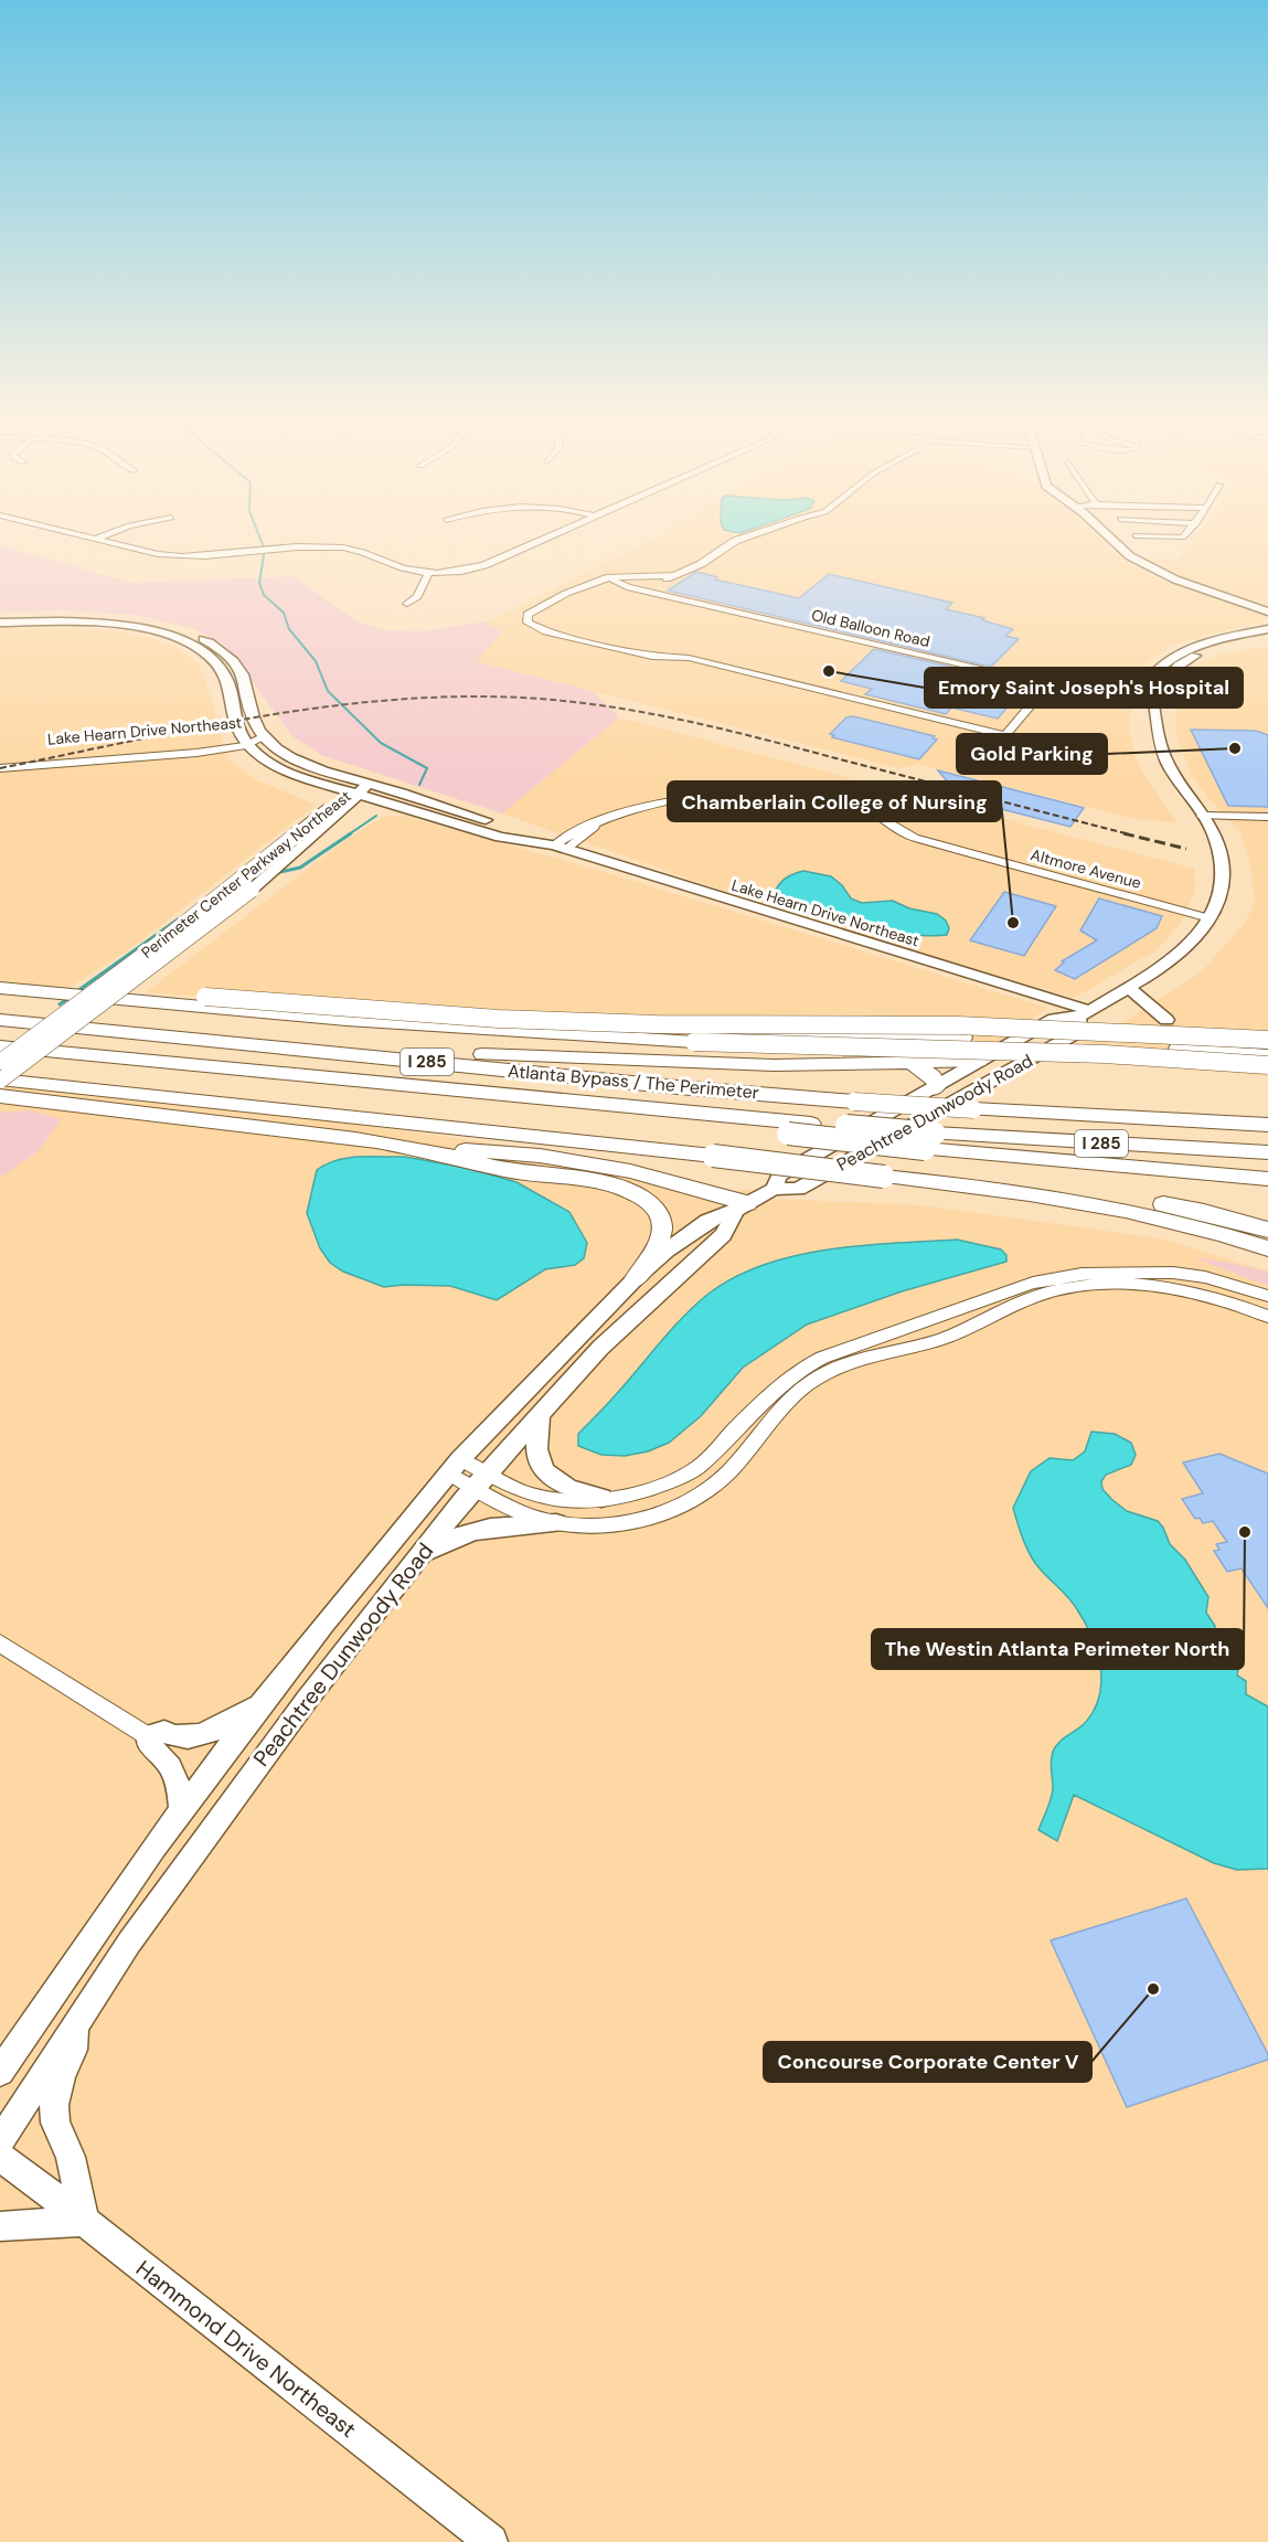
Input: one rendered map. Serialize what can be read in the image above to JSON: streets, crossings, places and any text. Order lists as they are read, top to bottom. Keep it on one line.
{"streets":{"highway":["I 285","Atlanta Bypass / The Perimeter"],"main road":["Lake Hearn Drive Northeast","Perimeter Center Parkway Northeast","Peachtree Dunwoody Road","Hammond Drive Northeast"],"street":["Old Balloon Road","Altmore Avenue"]},"crossings":[["Lake Hearn Drive Northeast","Altmore Avenue"],["Lake Hearn Drive Northeast","Perimeter Center Parkway Northeast"],["Lake Hearn Drive Northeast","Peachtree Dunwoody Road"],["Altmore Avenue","Peachtree Dunwoody Road"]],"places":["Emory Saint Joseph's Hospital","Gold Parking","Chamberlain College of Nursing","The Westin Atlanta Perimeter North","Concourse Corporate Center V"]}
